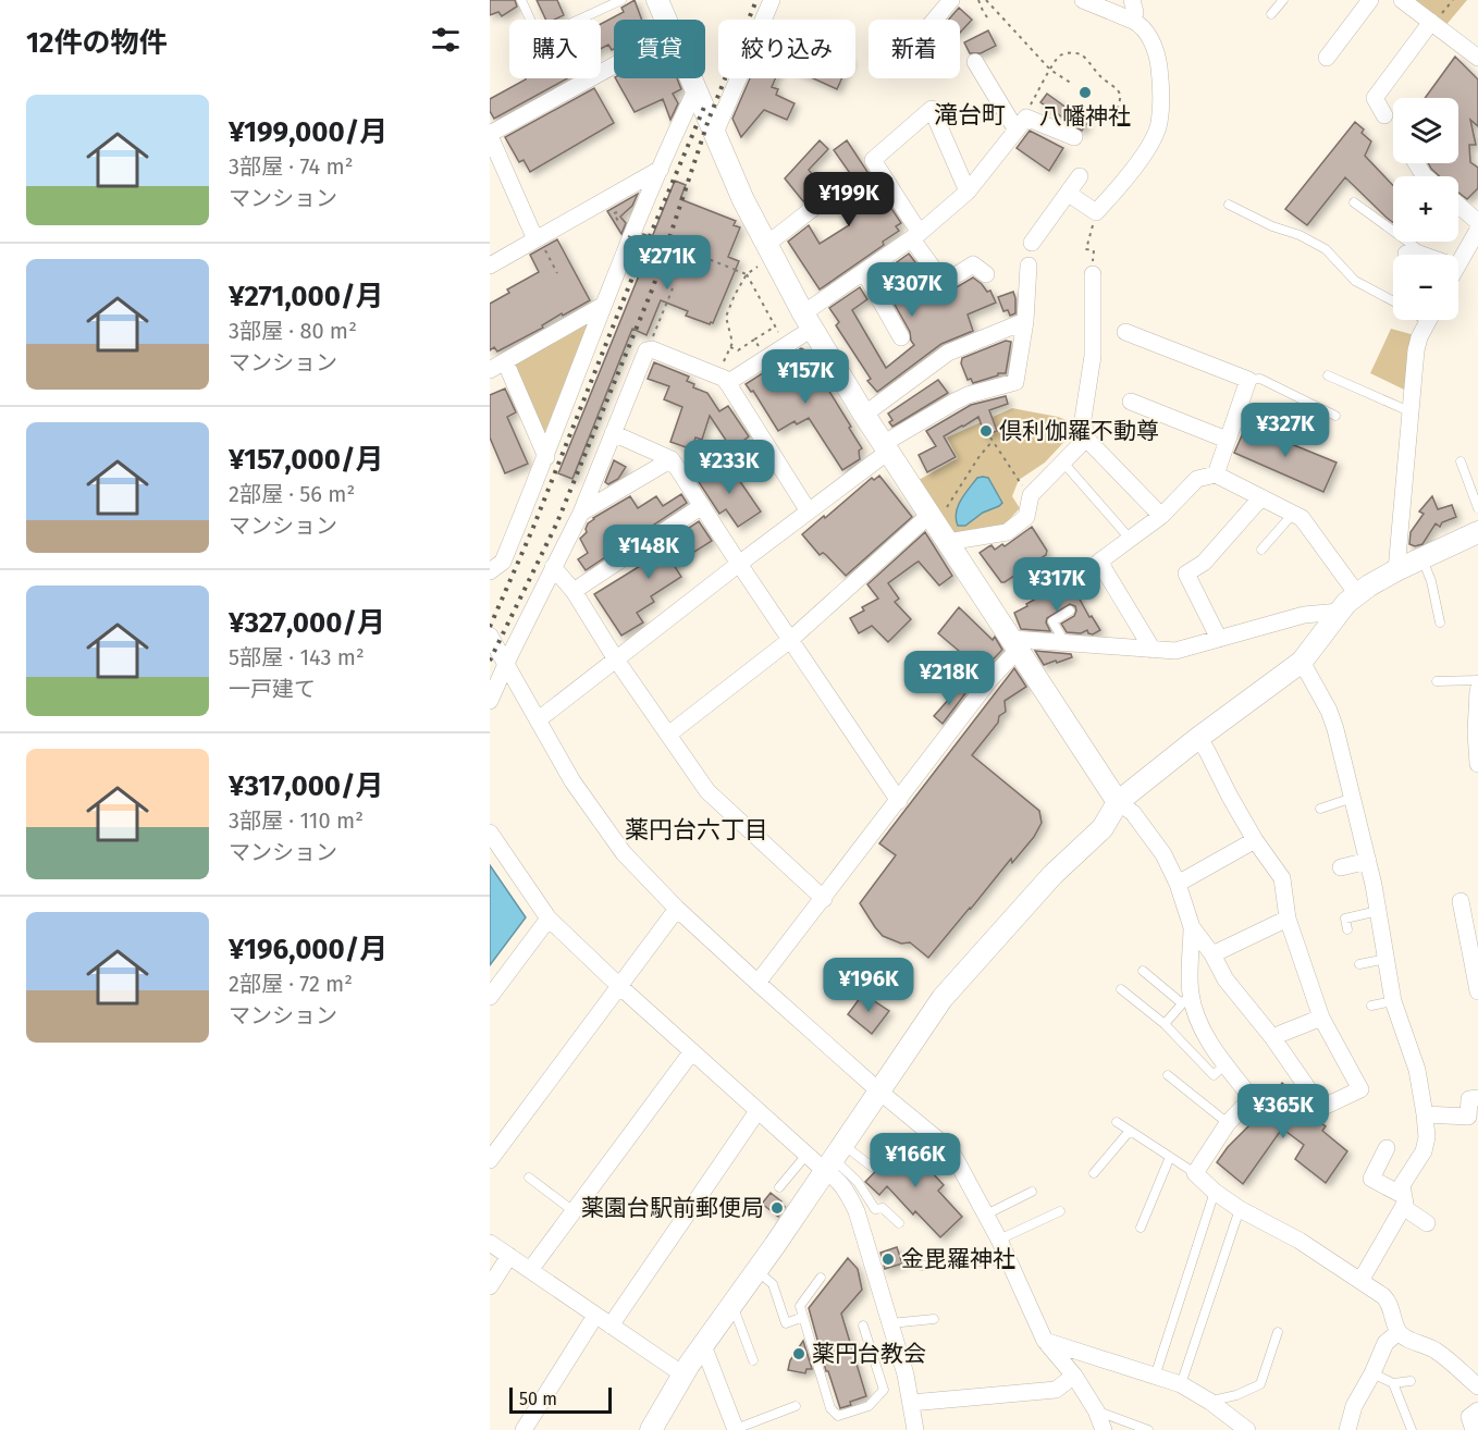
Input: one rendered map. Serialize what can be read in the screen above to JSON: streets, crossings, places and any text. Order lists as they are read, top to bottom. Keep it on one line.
{"districts":["滝台町","薬円台六丁目"],"places":["八幡神社","倶利伽羅不動尊","薬園台駅前郵便局","金毘羅神社","薬円台教会"],"scale_bar":"50 m","page":{"heading":"12件の物件","chip":["購入","賃貸","絞り込み","新着"],"list":[{"name":"¥199,000/月","note":"3部屋 · 74 m² · マンション"},{"name":"¥271,000/月","note":"3部屋 · 80 m² · マンション"},{"name":"¥157,000/月","note":"2部屋 · 56 m² · マンション"},{"name":"¥327,000/月","note":"5部屋 · 143 m² · 一戸建て"},{"name":"¥317,000/月","note":"3部屋 · 110 m² · マンション"},{"name":"¥196,000/月","note":"2部屋 · 72 m² · マンション"}],"map_buttons":["+","−"],"price":["¥199K","¥271K","¥307K","¥157K","¥327K","¥233K","¥148K","¥317K","¥218K","¥196K","¥365K","¥166K"],"scale":"50 m"}}
